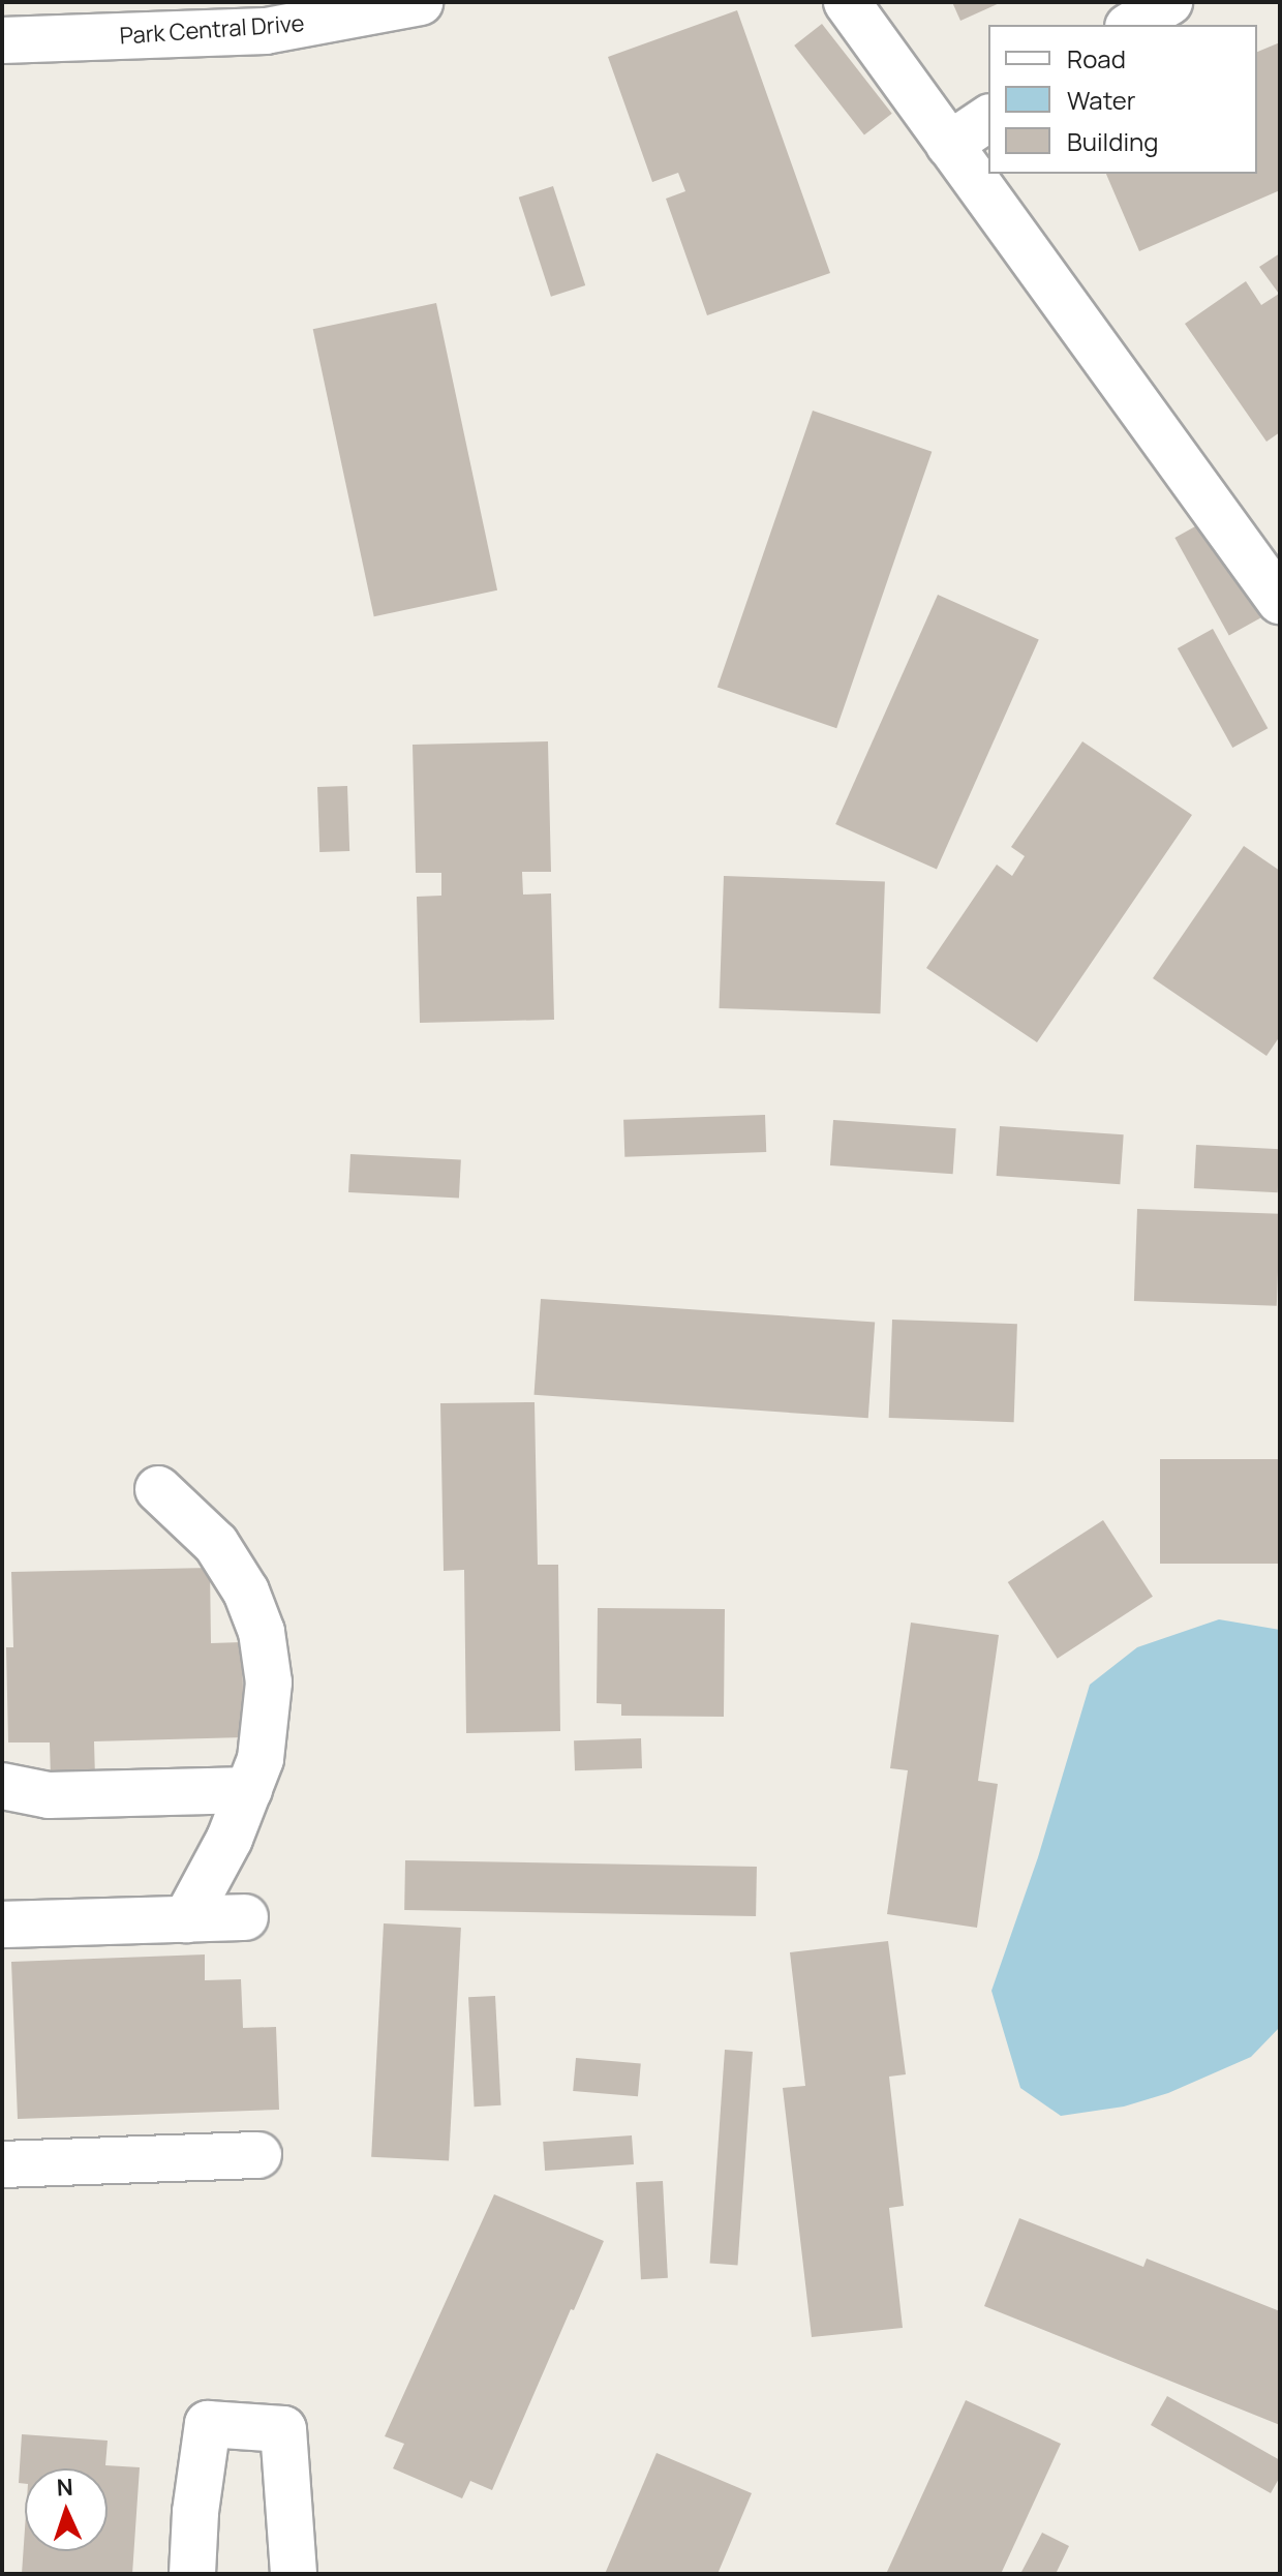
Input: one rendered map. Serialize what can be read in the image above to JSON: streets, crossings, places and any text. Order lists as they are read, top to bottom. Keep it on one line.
{"streets":{"street":["Park Central Drive"]},"legend":["Road","Water","Building"],"north":"top"}
